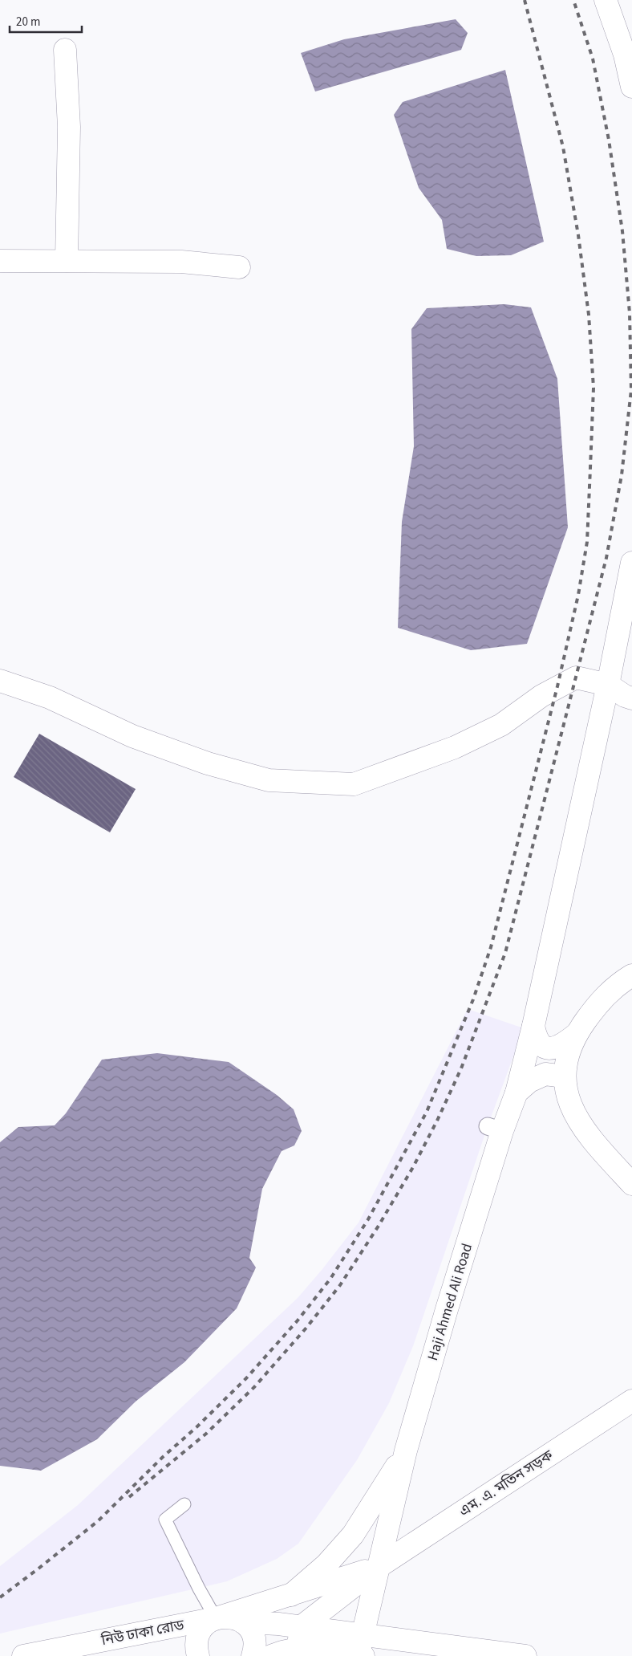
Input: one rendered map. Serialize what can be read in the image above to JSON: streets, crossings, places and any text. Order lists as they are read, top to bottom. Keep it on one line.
{"streets":{"street":["Haji Ahmed Ali Road","এম. এ. মতিন সড়ক","নিউ ঢাকা রোড"]},"crossings":[["Haji Ahmed Ali Road","এম. এ. মতিন সড়ক"]],"scale_bar":"20 m"}
